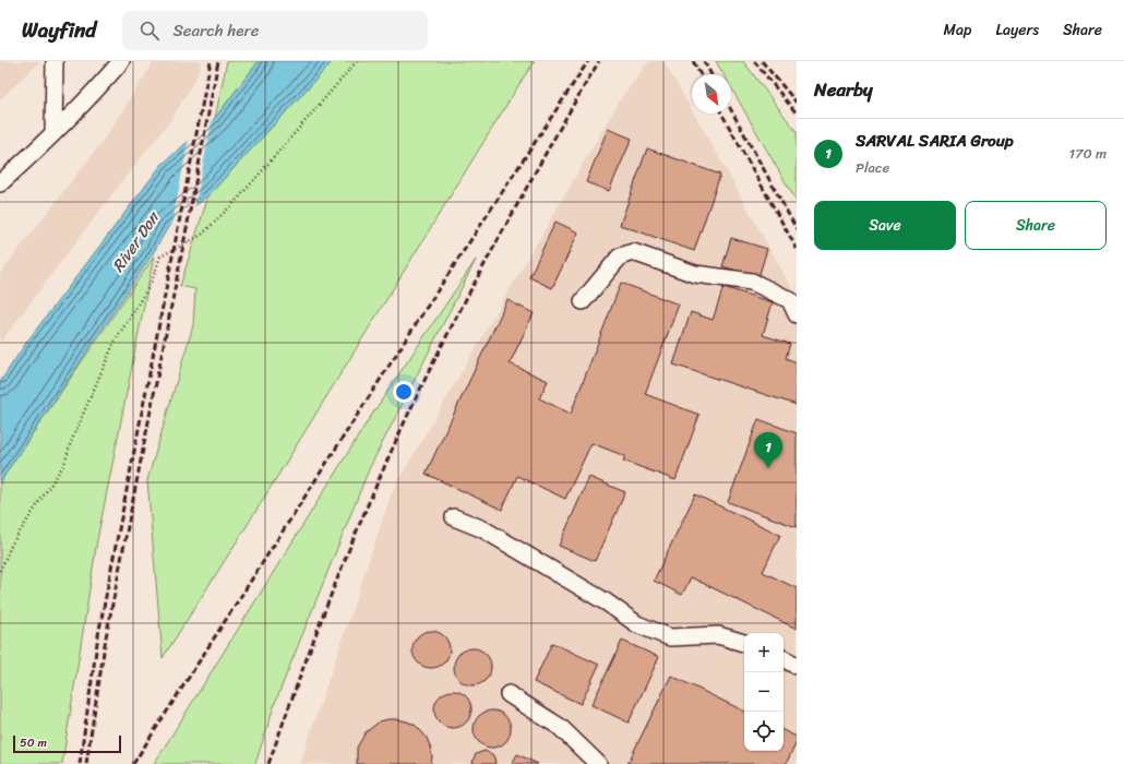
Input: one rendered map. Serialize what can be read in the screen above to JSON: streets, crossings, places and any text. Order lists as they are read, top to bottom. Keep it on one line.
{"water":["River Don"],"scale_bar":"50 m","north":"bottom right","page":{"header":"Wayfind","search":"Search here","nav":["Map","Layers","Share"],"heading":"Nearby","list":[{"mark":"1","name":"SARVAL SARIA Group","note":"Place","value":"170 m"}],"buttons":["Save","Share"],"pins":"1","map_buttons":["+","−"],"scale":"50 m"}}
